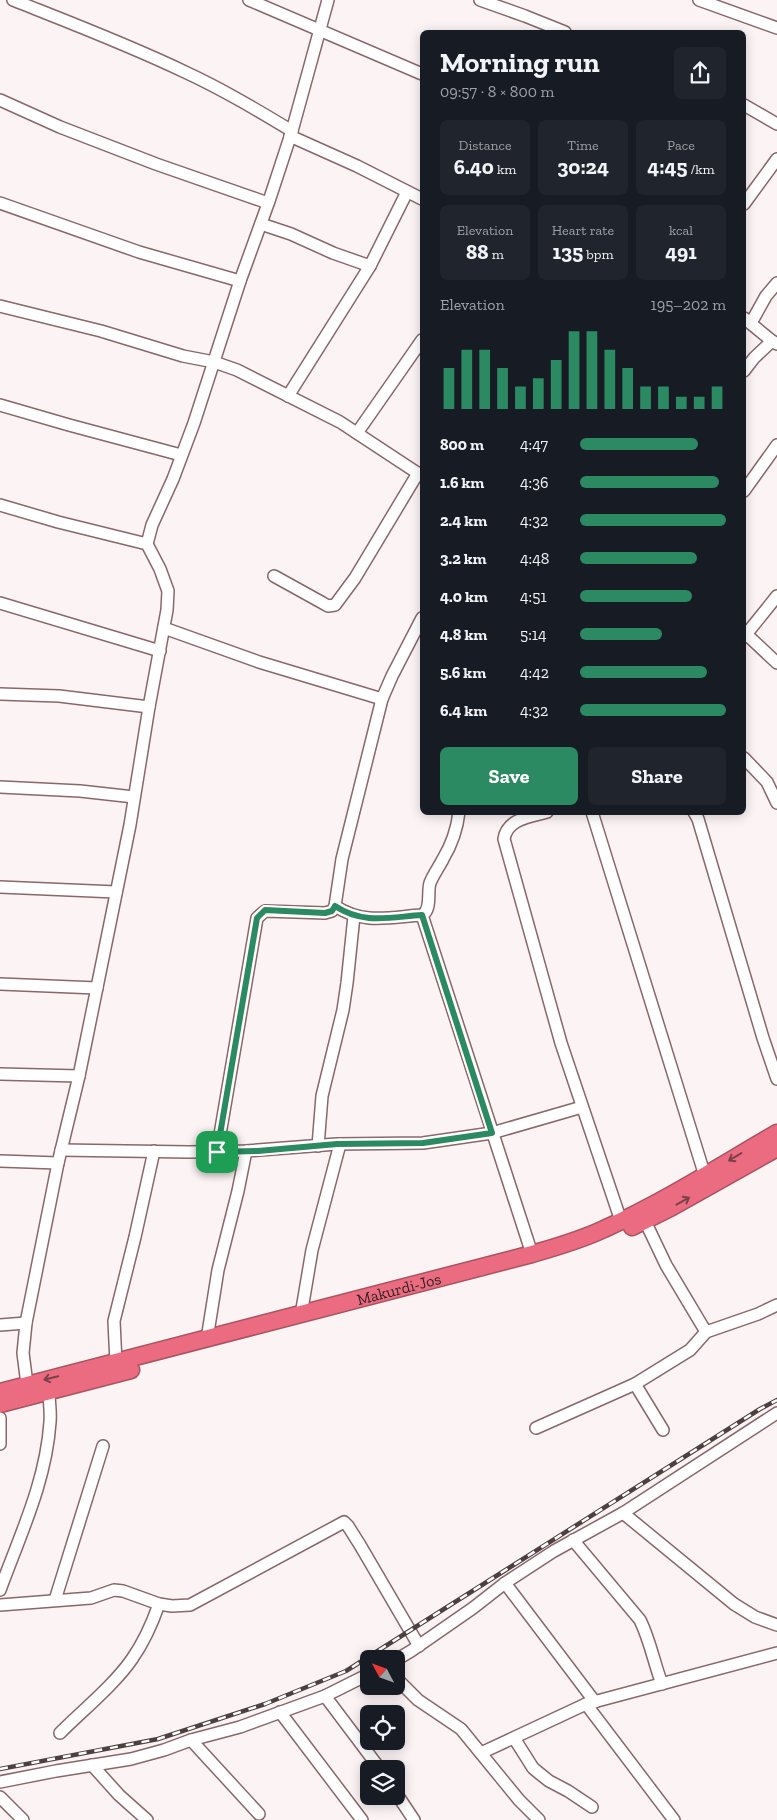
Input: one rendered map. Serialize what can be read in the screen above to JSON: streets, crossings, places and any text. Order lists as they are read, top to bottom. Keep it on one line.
{"streets":{"highway":["Makurdi-Jos"]},"north":"top left","page":{"heading":["Morning run","09:57 · 8 × 800 m"],"stats":[["Distance","6.40 km"],["Time","30:24"],["Pace","4:45 /km"],["Elevation","88 m"],["Heart rate","135 bpm"],["kcal","491"]],"chart":["Elevation","195–202 m"],"list":[{"name":"800 m","note":"4:47"},{"name":"1.6 km","note":"4:36"},{"name":"2.4 km","note":"4:32"},{"name":"3.2 km","note":"4:48"},{"name":"4.0 km","note":"4:51"},{"name":"4.8 km","note":"5:14"},{"name":"5.6 km","note":"4:42"},{"name":"6.4 km","note":"4:32"}],"buttons":["Save","Share"]}}
